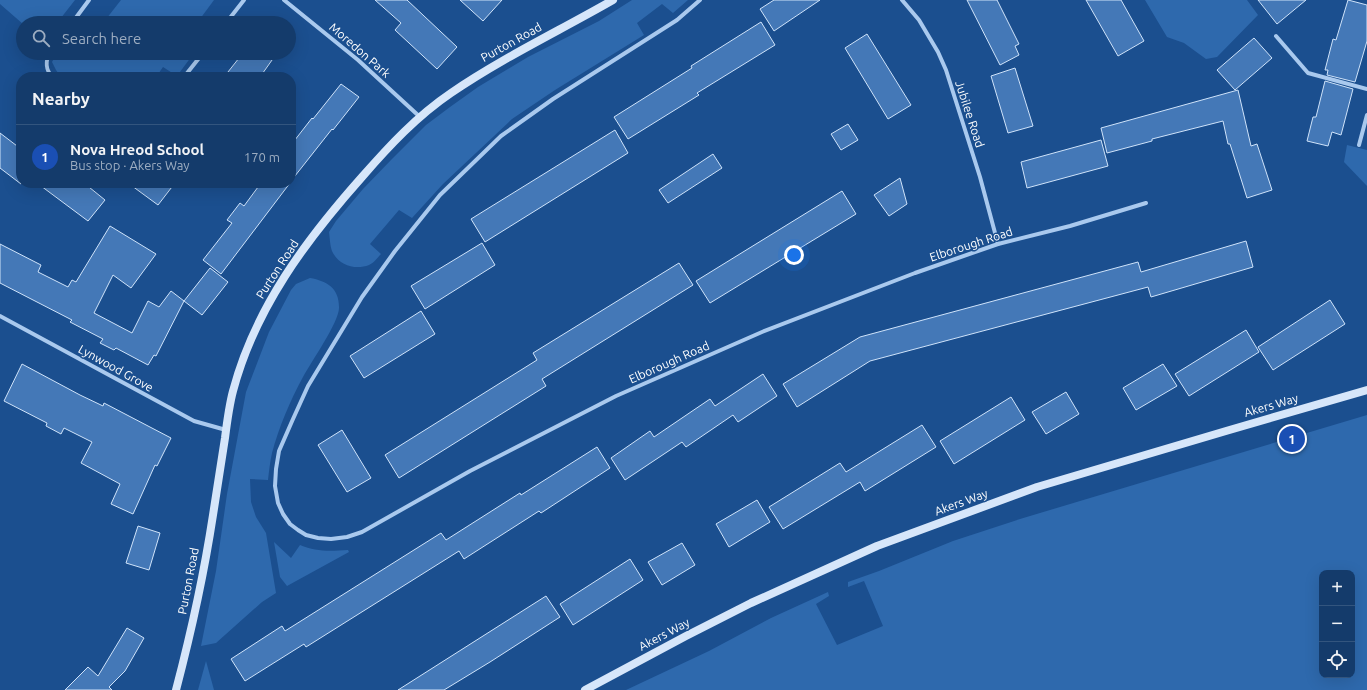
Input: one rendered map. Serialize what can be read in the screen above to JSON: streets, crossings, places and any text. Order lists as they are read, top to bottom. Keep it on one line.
{"streets":{"street":["Purton Road","Moredon Park","Jubilee Road","Elborough Road","Lynwood Grove","Akers Way"]},"crossings":[["Purton Road","Moredon Park"],["Purton Road","Lynwood Grove"],["Jubilee Road","Elborough Road"]],"page":{"search":"Search here","heading":"Nearby","list":[{"mark":"1","name":"Nova Hreod School","note":"Bus stop · Akers Way","value":"170 m"}],"pins":"1","map_buttons":["+","−"]}}
